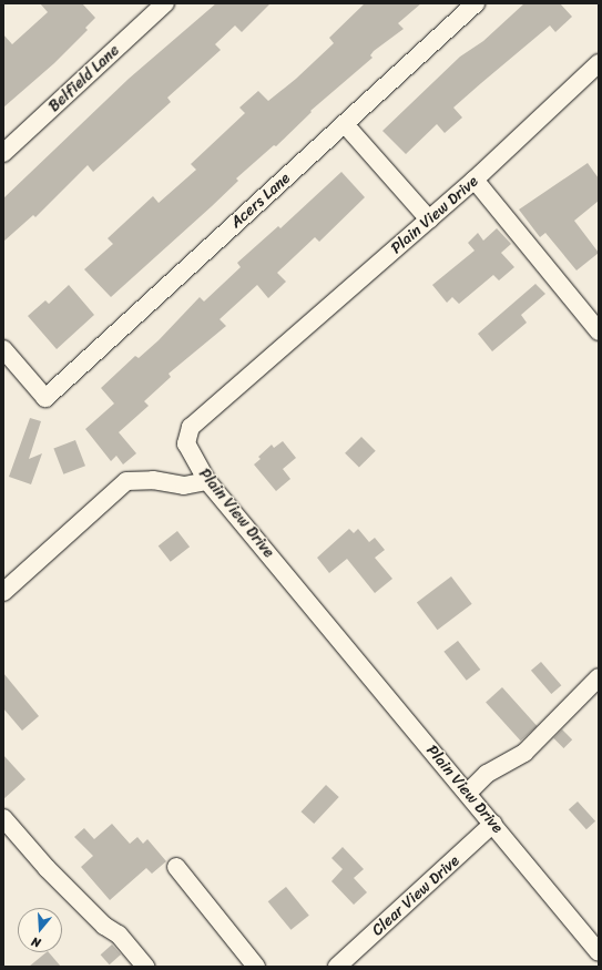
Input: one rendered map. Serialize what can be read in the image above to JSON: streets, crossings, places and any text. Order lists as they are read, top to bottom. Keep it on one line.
{"streets":{"street":["Belfield Lane","Acers Lane","Plain View Drive","Clear View Drive"]},"crossings":[["Plain View Drive","Clear View Drive"]],"north":"bottom"}
